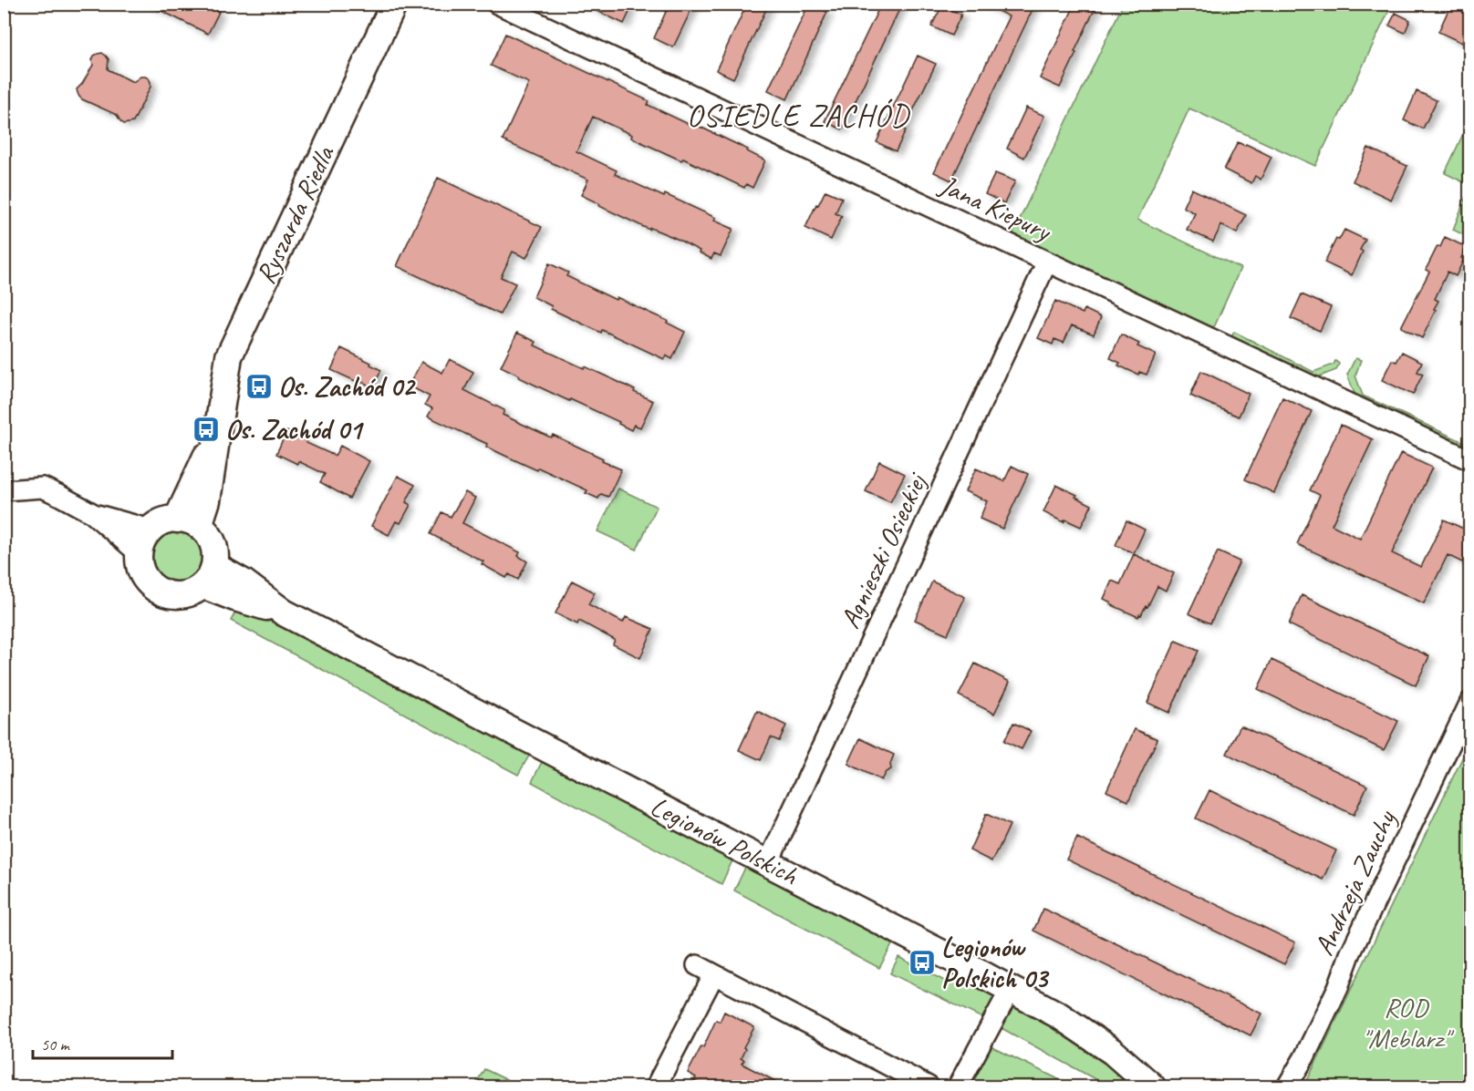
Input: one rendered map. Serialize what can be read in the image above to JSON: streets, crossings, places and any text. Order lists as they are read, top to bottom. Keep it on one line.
{"streets":{"street":["Jana Kiepury","Ryszarda Riedla","Agnieszki Osieckiej","Legionów Polskich","Andrzeja Zauchy"]},"crossings":[["Jana Kiepury","Agnieszki Osieckiej"],["Ryszarda Riedla","Legionów Polskich"],["Agnieszki Osieckiej","Legionów Polskich"]],"districts":["OSIEDLE ZACHÓD"],"parks":["ROD \"Meblarz\""],"places":{"bus stop":["Os. Zachód 02","Os. Zachód 01","Legionów Polskich 03"]},"scale_bar":"50 m"}
